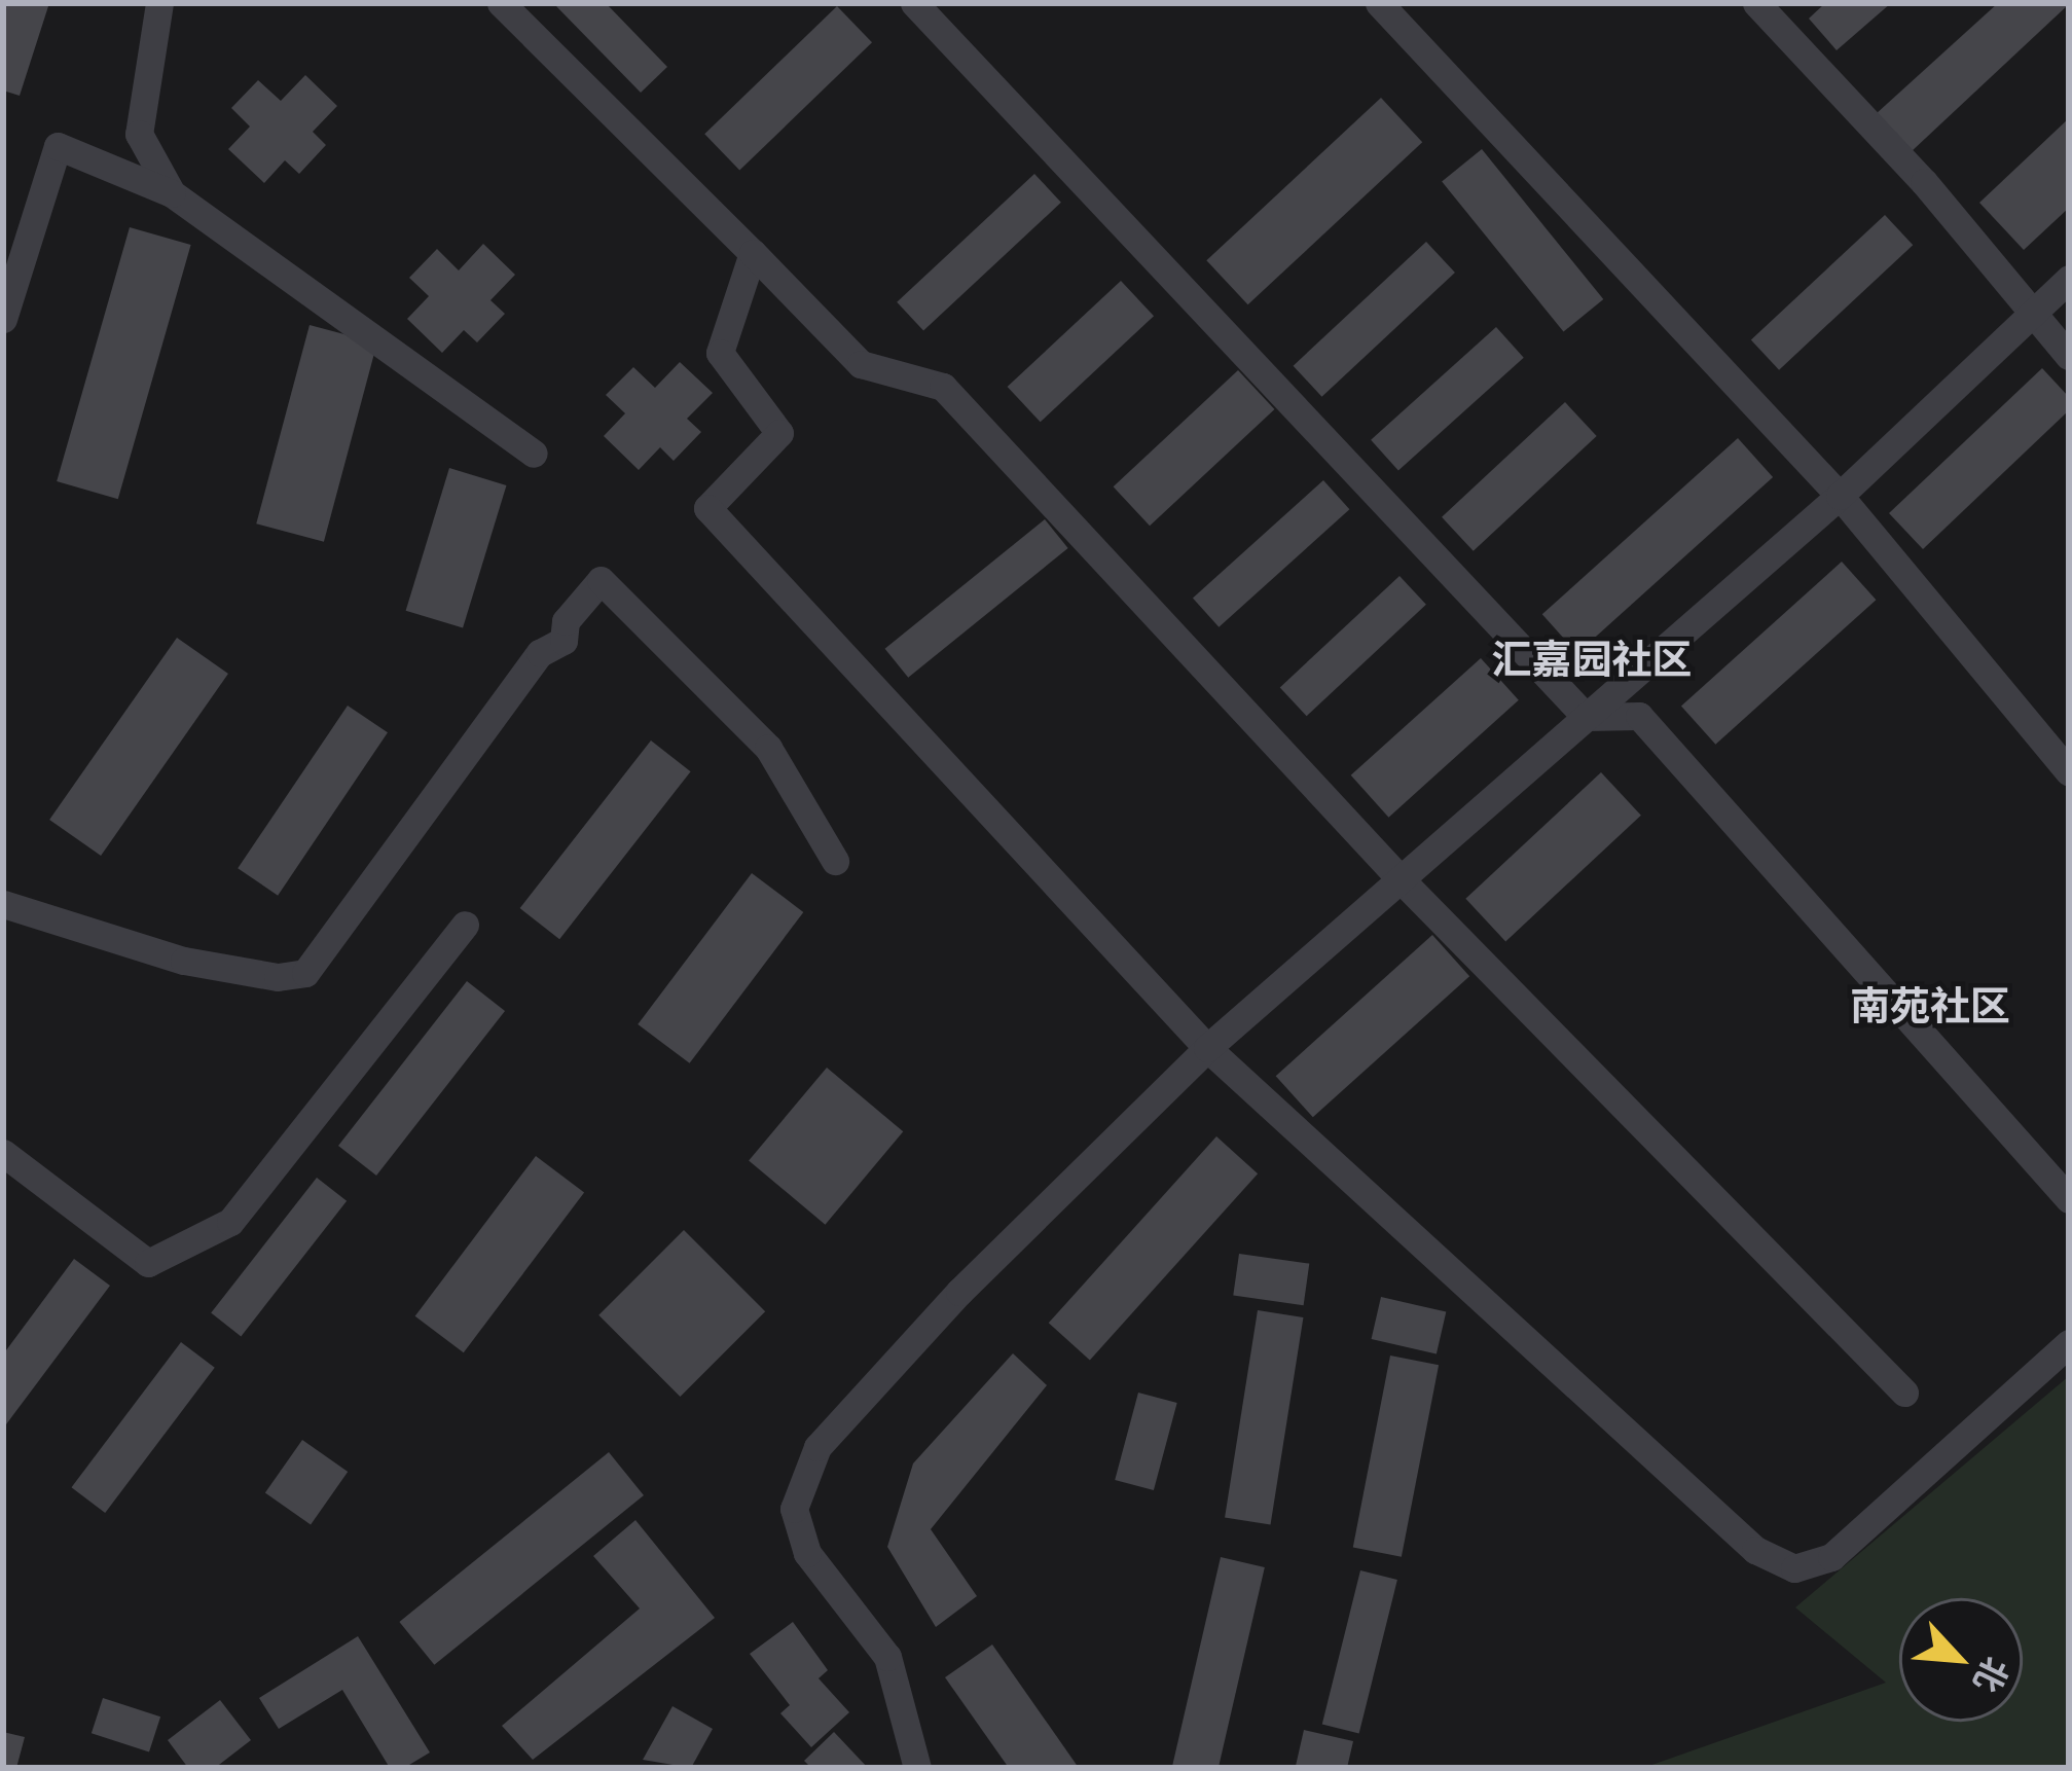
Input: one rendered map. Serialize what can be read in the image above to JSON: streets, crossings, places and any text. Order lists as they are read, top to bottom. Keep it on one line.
{"districts":["汇嘉园社区","南苑社区"],"north":"bottom right"}
